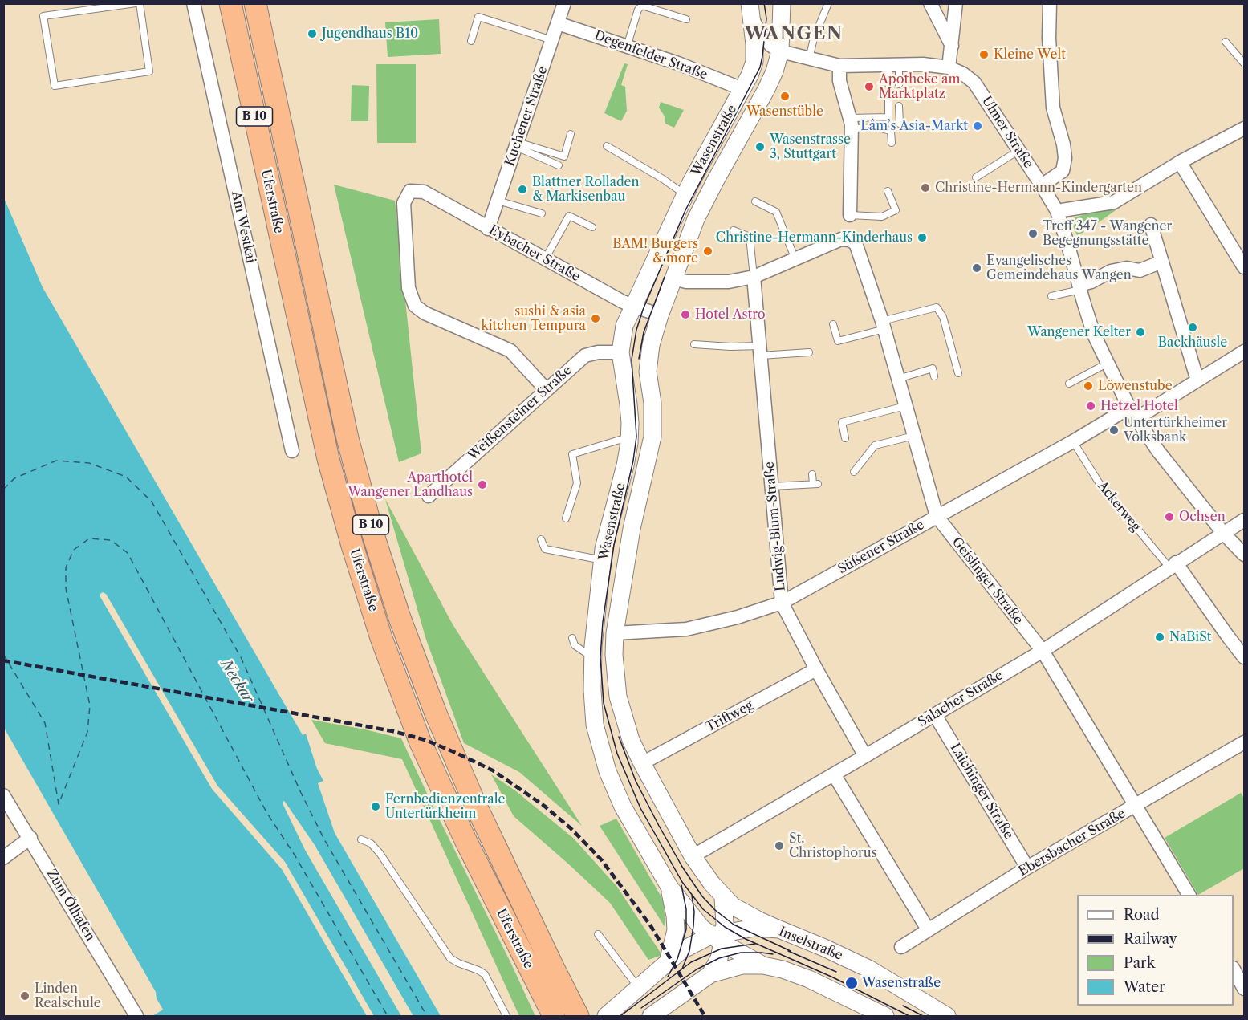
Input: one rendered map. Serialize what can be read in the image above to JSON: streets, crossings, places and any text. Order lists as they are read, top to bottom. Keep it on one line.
{"streets":{"highway":["B 10","Uferstraße"],"street":["Degenfelder Straße","Kuchener Straße","Ulmer Straße","Wasenstraße","Am Westkai","Eybacher Straße","Weißensteiner Straße","Ackerweg","Ludwig-Blum-Straße","Süßener Straße","Geislinger Straße","Salacher Straße","Triftweg","Laichinger Straße","Ebersbacher Straße","Zum Ölhafen","Inselstraße"]},"crossings":[["Degenfelder Straße","Kuchener Straße"],["Degenfelder Straße","Wasenstraße"],["Kuchener Straße","Eybacher Straße"],["Ulmer Straße","Wasenstraße"],["Ulmer Straße","Süßener Straße"],["Ulmer Straße","Salacher Straße"],["Wasenstraße","Eybacher Straße"],["Wasenstraße","Weißensteiner Straße"],["Wasenstraße","Süßener Straße"],["Wasenstraße","Salacher Straße"],["Wasenstraße","Triftweg"],["Wasenstraße","Inselstraße"],["Eybacher Straße","Weißensteiner Straße"],["Ackerweg","Süßener Straße"],["Ackerweg","Salacher Straße"],["Ludwig-Blum-Straße","Süßener Straße"],["Ludwig-Blum-Straße","Salacher Straße"],["Ludwig-Blum-Straße","Triftweg"],["Süßener Straße","Geislinger Straße"],["Geislinger Straße","Salacher Straße"],["Geislinger Straße","Ebersbacher Straße"],["Salacher Straße","Laichinger Straße"],["Laichinger Straße","Ebersbacher Straße"]],"districts":["WANGEN"],"water":["Neckar"],"places":["Jugendhaus B10","Kleine Welt","Apotheke am Marktplatz","Wasenstüble","Lâm’s Asia-Markt","Wasenstrasse 3, Stuttgart","Christine-Hermann-Kindergarten","Blattner Rolladen & Markisenbau","Treff 347 - Wangener Begegnungsstätte","Christine-Hermann-Kinderhaus","BAM! Burgers & more","Evangelisches Gemeindehaus Wangen","Hotel Astro","sushi & asia kitchen Tempura","Backhäusle","Wangener Kelter","Löwenstube","Hetzel Hotel","Untertürkheimer Volksbank","Aparthotel Wangener Landhaus","Ochsen","NaBiSt","Fernbedienzentrale Untertürkheim","St. Christophorus","Wasenstraße","Linden Realschule"],"legend":["Road","Railway","Park","Water"]}
